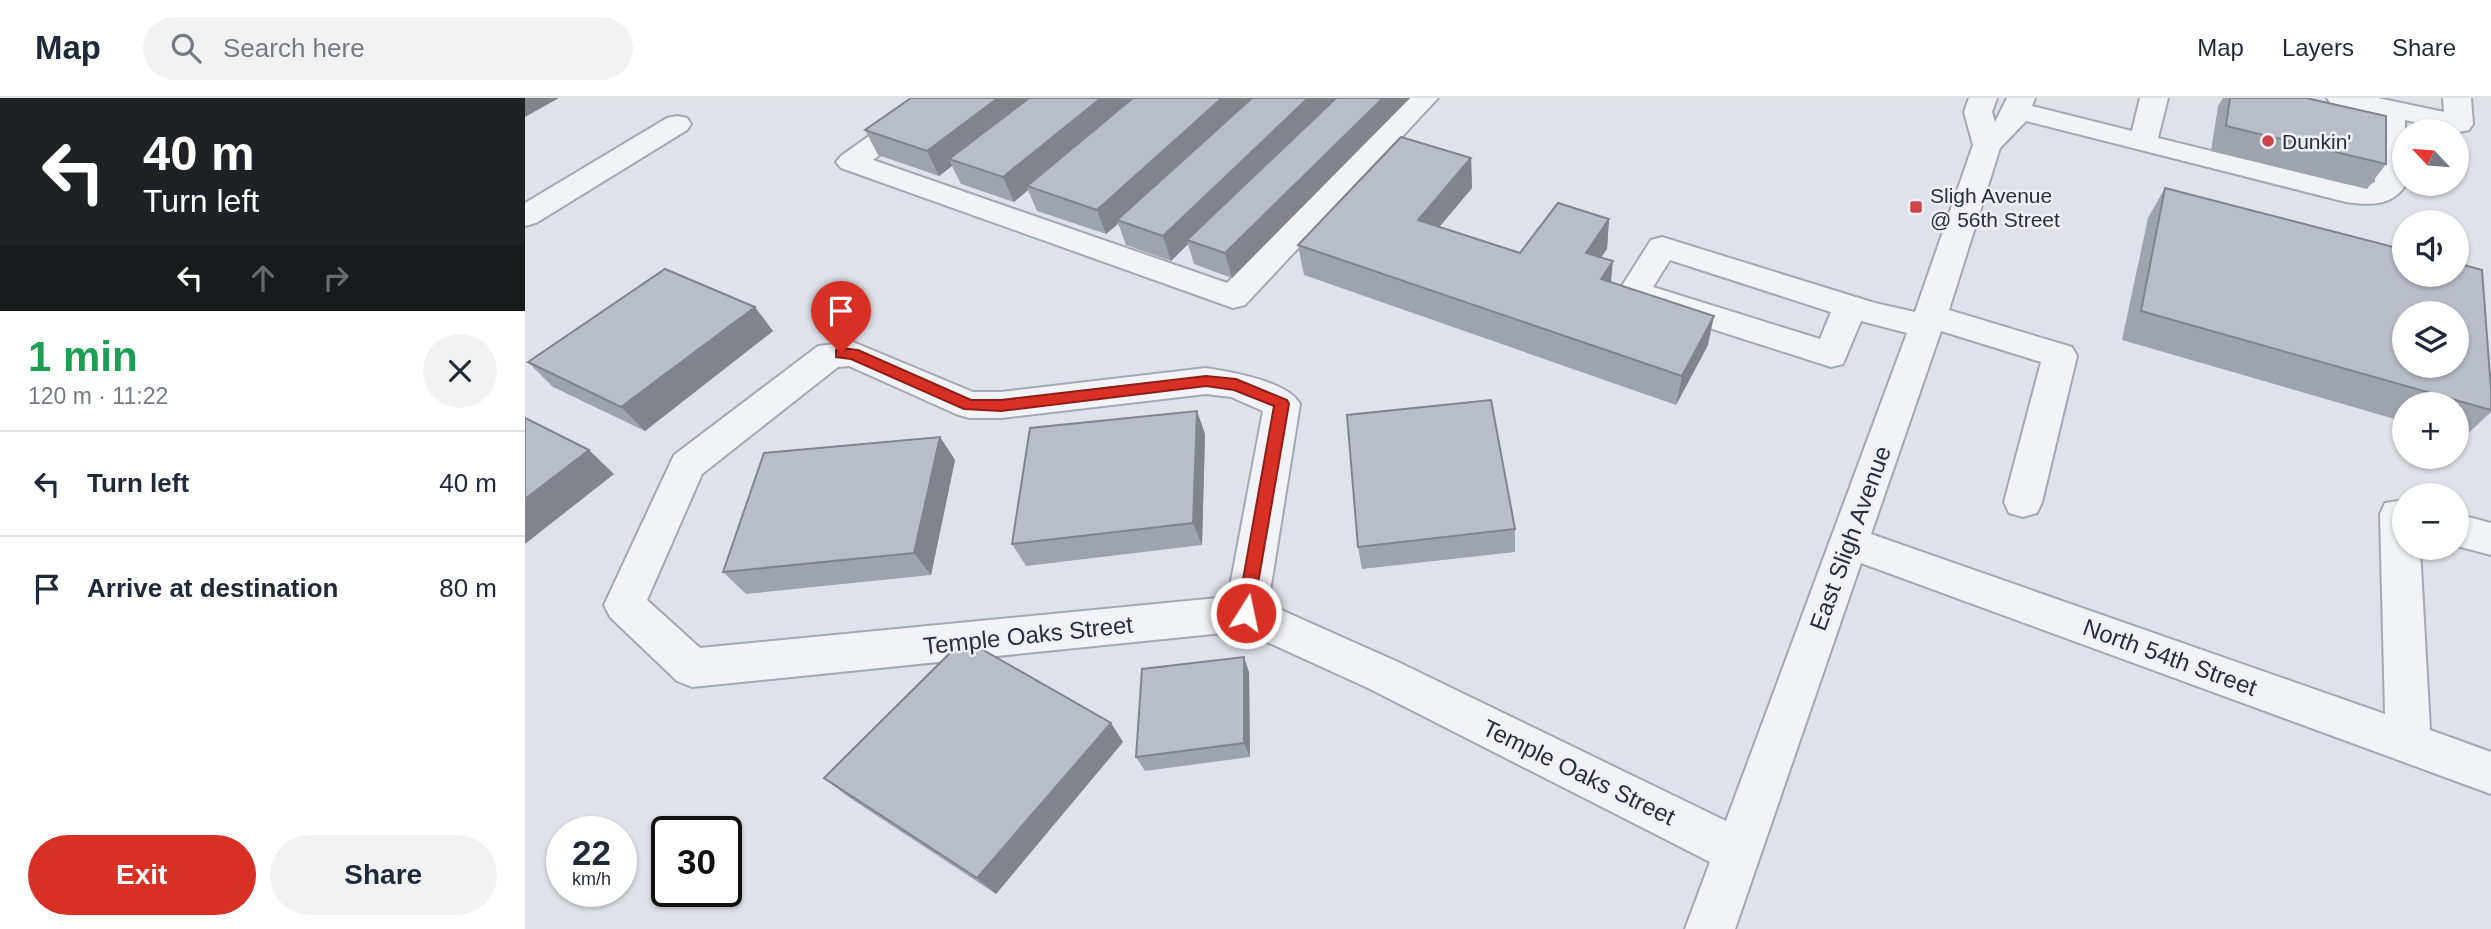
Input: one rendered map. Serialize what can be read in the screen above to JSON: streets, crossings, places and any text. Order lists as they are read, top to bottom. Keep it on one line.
{"streets":{"street":["East Sligh Avenue","Temple Oaks Street","North 54th Street"]},"crossings":[["East Sligh Avenue","Temple Oaks Street"],["East Sligh Avenue","North 54th Street"]],"places":{"other":["Dunkin'"],"transit":["Sligh Avenue @ 56th Street"]},"north":"top left","page":{"header":"Map","search":"Search here","nav":["Map","Layers","Share"],"turn":["40 m","Turn left"],"map_buttons":["+","−"],"heading":["1 min","120 m · 11:22"],"list":[{"name":"Turn left","value":"40 m"},{"name":"Arrive at destination","value":"80 m"}],"speed":"22 km/h","limit":"30","buttons":["Exit","Share"]}}
